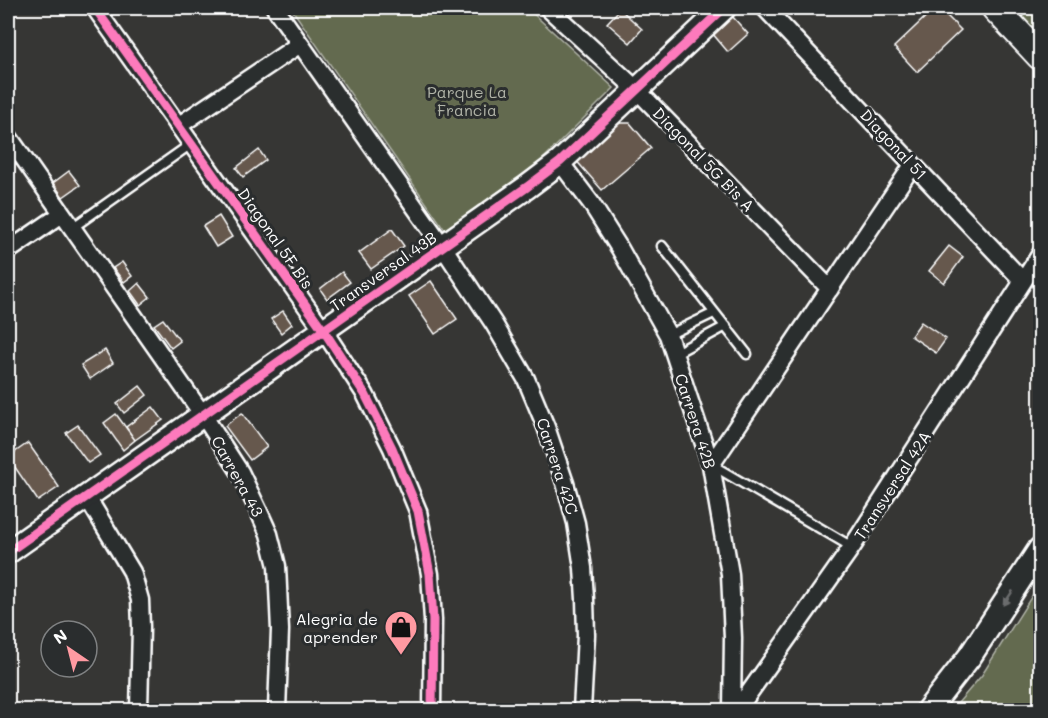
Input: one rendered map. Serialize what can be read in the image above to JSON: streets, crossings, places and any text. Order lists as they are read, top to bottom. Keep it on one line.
{"streets":{"street":["Diagonal 51","Diagonal 5G Bis A","Diagonal 5F Bis","Transversal 43B","Carrera 42B","Carrera 42C","Carrera 43","Transversal 42A"]},"crossings":[["Diagonal 51","Transversal 42A"],["Diagonal 5G Bis A","Transversal 43B"],["Diagonal 5F Bis","Transversal 43B"],["Transversal 43B","Carrera 42B"],["Transversal 43B","Carrera 42C"],["Transversal 43B","Carrera 43"]],"parks":["Parque La Francia"],"places":{"shop":["Alegria de aprender"]},"north":"top left"}
